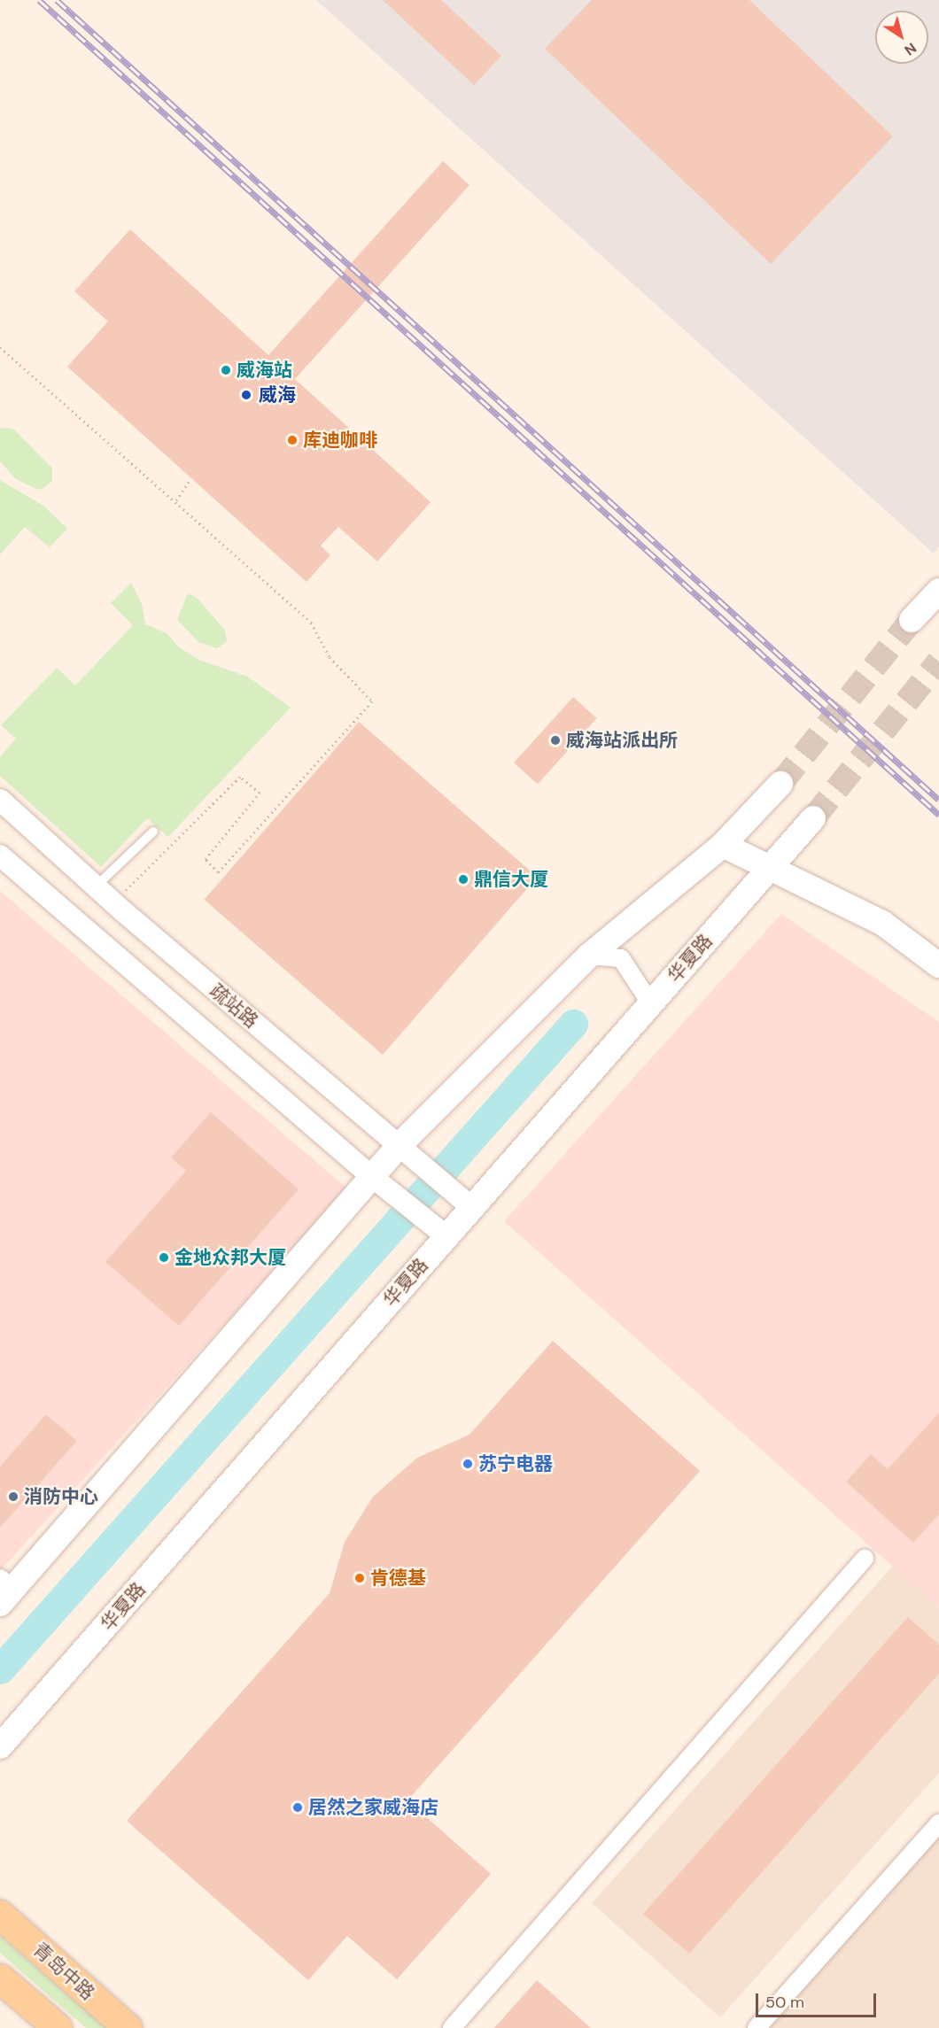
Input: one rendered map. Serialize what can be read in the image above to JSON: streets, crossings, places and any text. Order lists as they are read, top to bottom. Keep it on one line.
{"streets":{"main road":["华夏路","青岛中路"],"street":["疏站路"]},"crossings":[["华夏路","疏站路"]],"places":["威海站","威海","库迪咖啡","威海站派出所","鼎信大厦","金地众邦大厦","苏宁电器","消防中心","肯德基","居然之家威海店"],"scale_bar":"50 m","north":"bottom right"}
